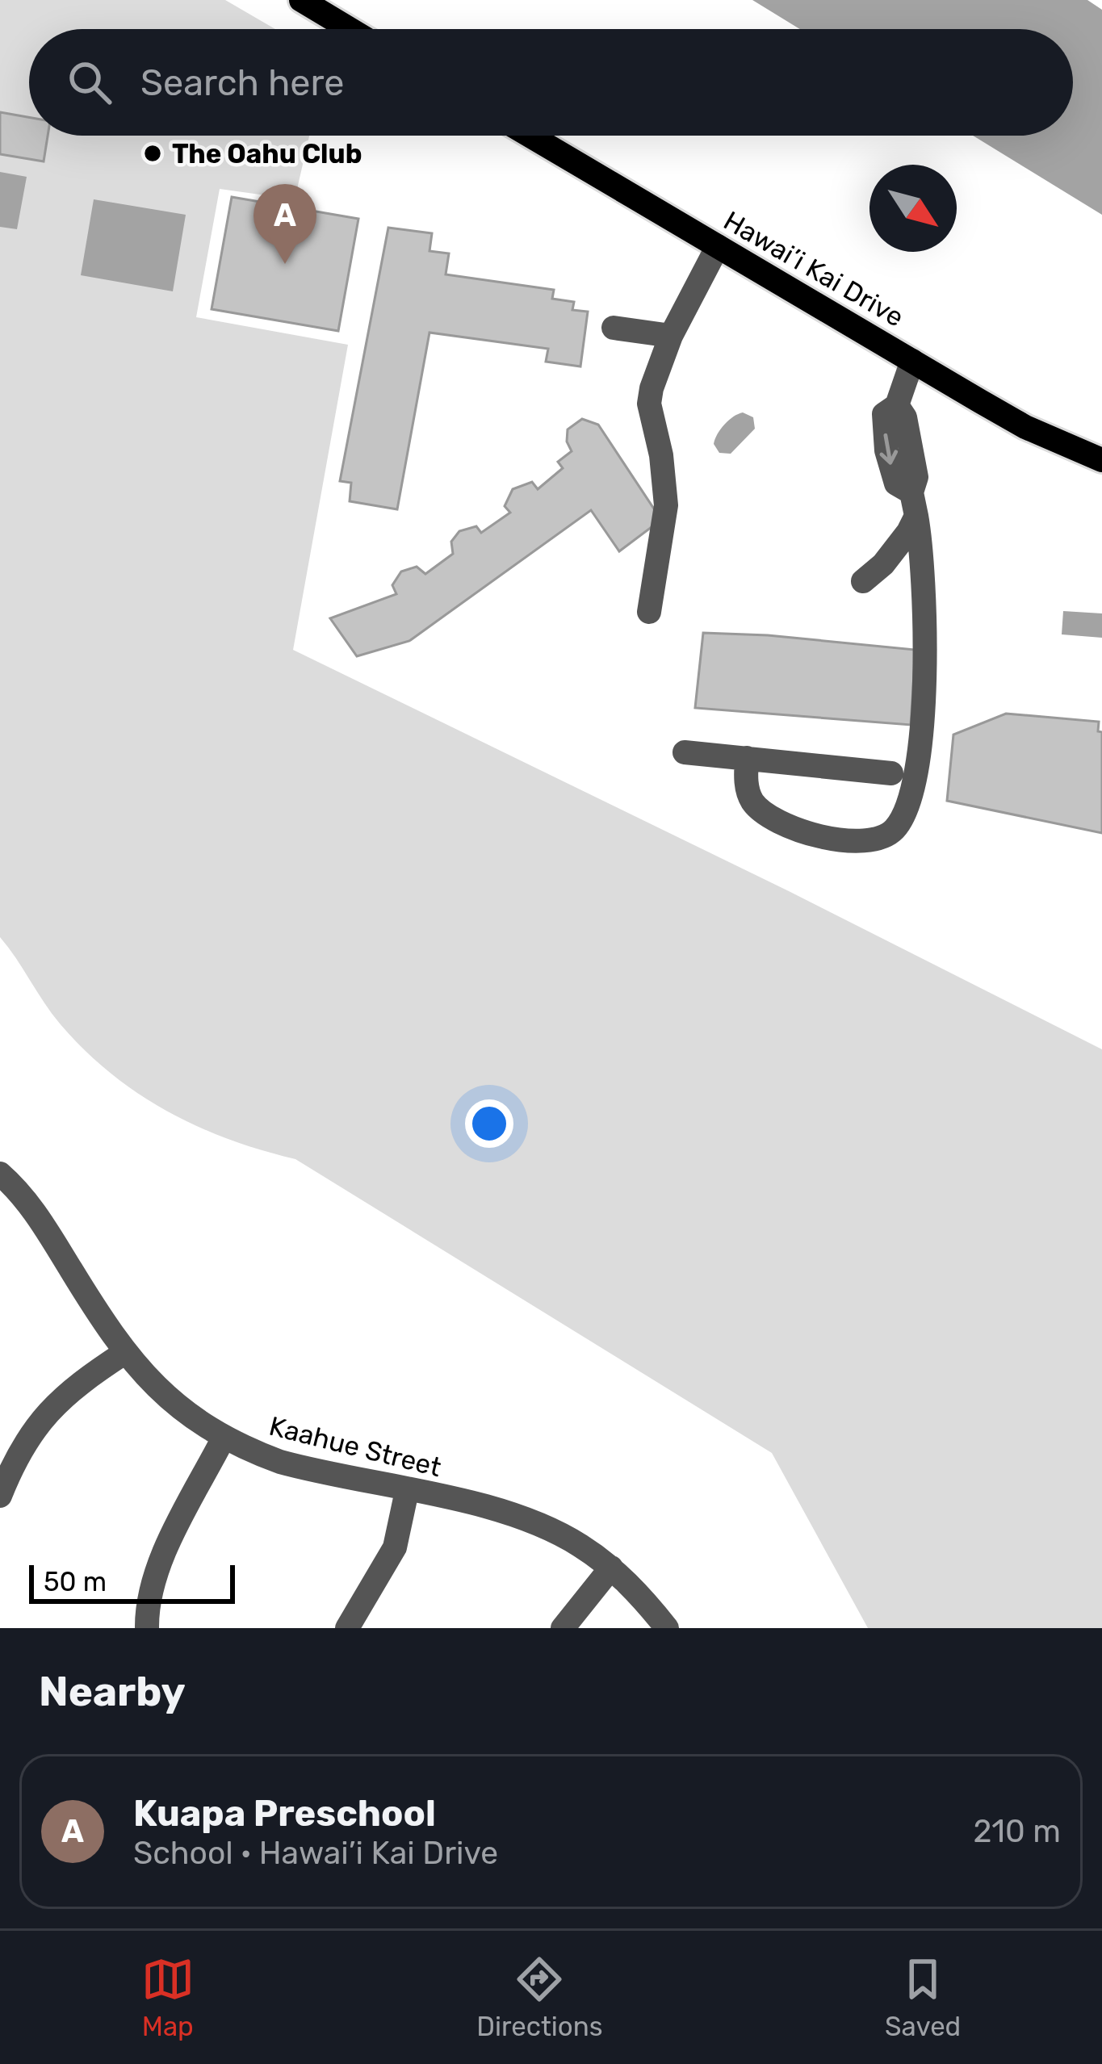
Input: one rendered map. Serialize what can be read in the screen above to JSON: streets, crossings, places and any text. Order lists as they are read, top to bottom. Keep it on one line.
{"streets":{"main road":["Hawai’i Kai Drive"],"street":["Kaahue Street"]},"places":["The Oahu Club"],"scale_bar":"50 m","north":"bottom right","page":{"search":"Search here","pins":"A","scale":"50 m","heading":"Nearby","list":[{"mark":"A","name":"Kuapa Preschool","note":"School · Hawai’i Kai Drive","value":"210 m"}],"nav":["Map","Directions","Saved"]}}
